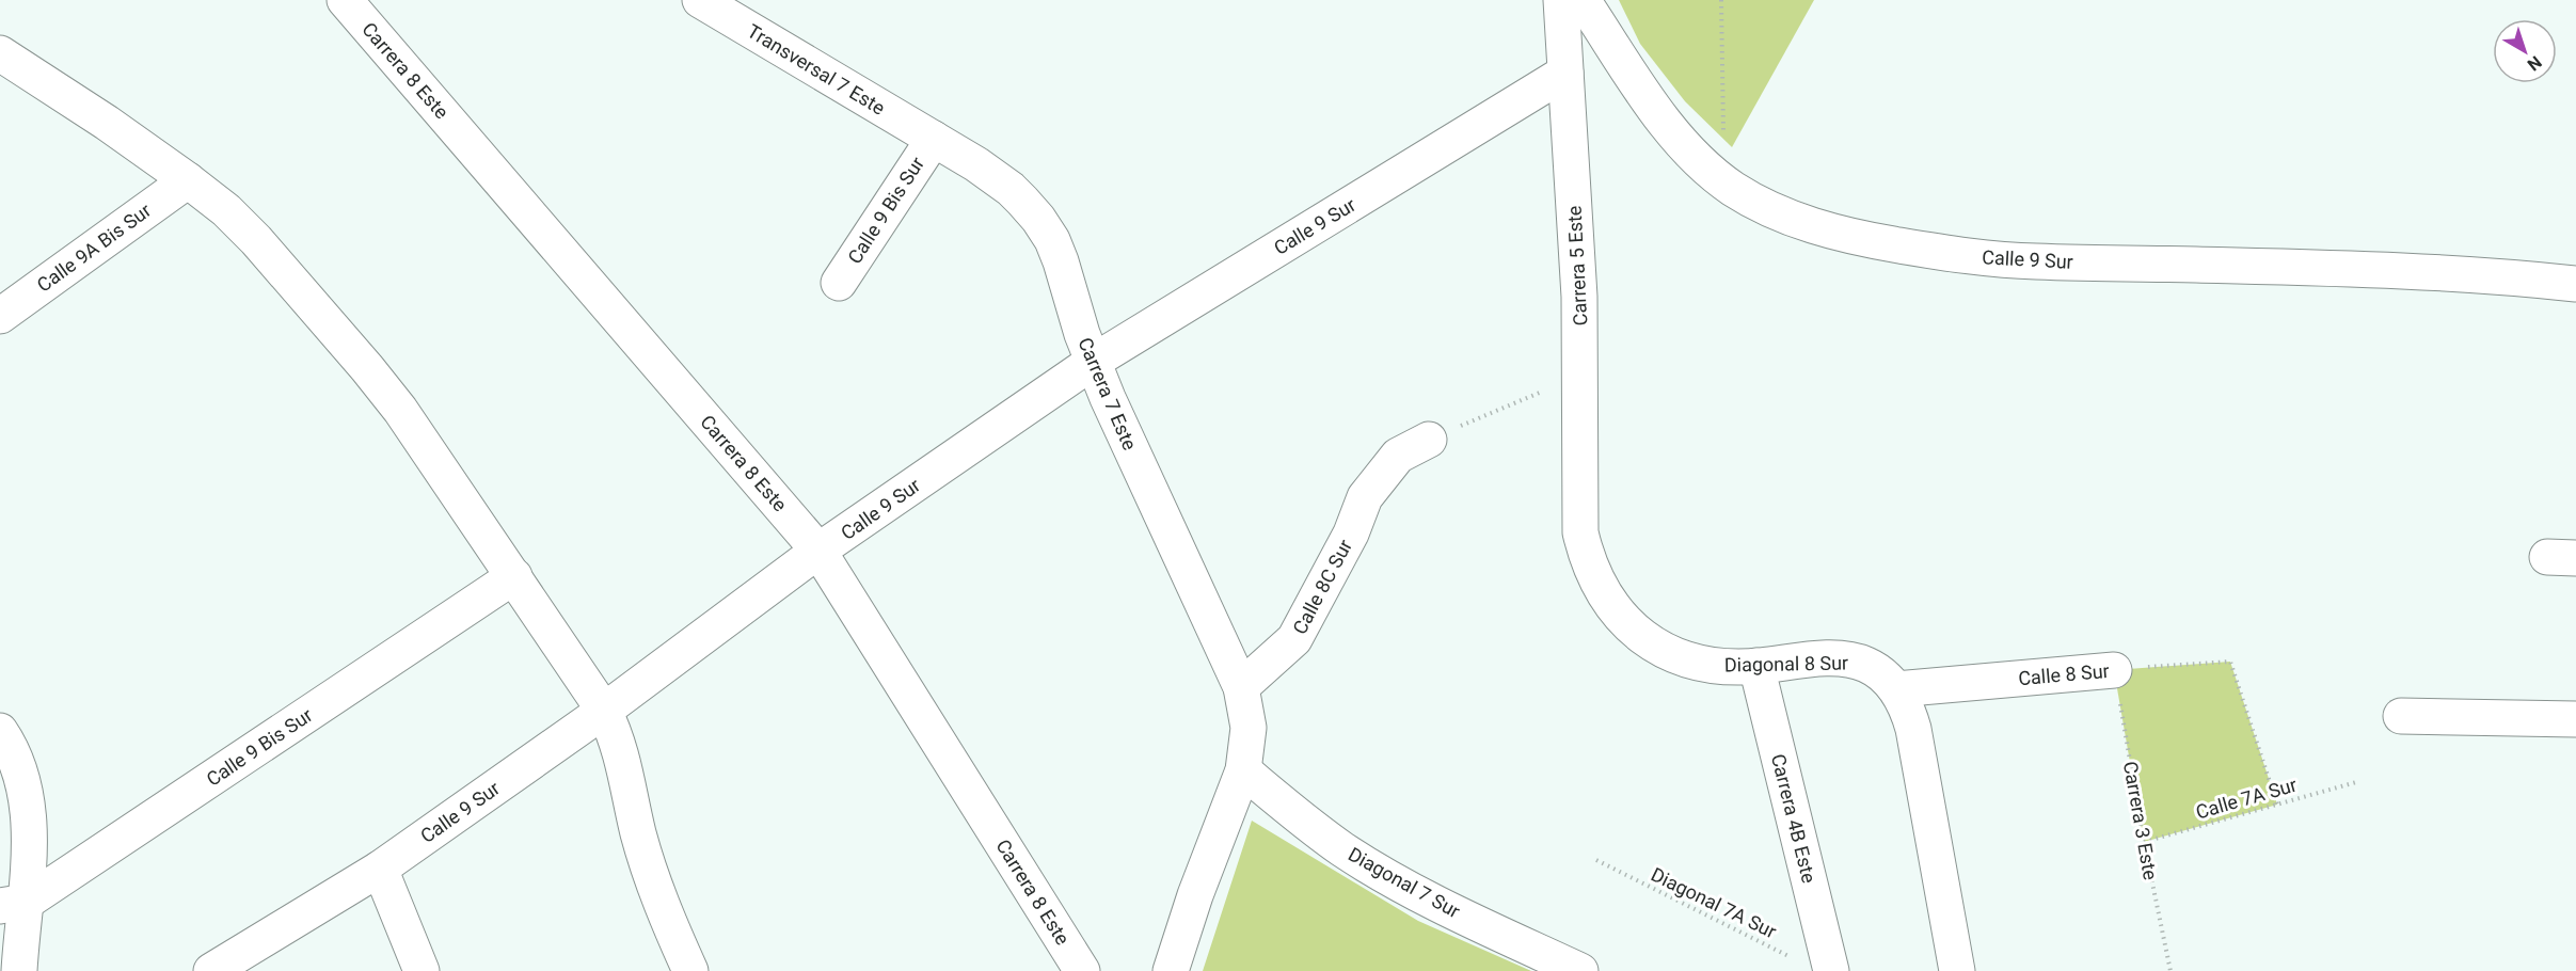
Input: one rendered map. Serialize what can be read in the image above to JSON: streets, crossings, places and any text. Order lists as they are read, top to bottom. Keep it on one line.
{"streets":{"street":["Transversal 7 Este","Carrera 8 Este","Calle 9 Bis Sur","Calle 9 Sur","Calle 9A Bis Sur","Carrera 5 Este","Carrera 7 Este","Calle 8C Sur","Diagonal 8 Sur","Calle 8 Sur","Carrera 4B Este","Diagonal 7 Sur"],"path":["Calle 7A Sur","Carrera 3 Este","Diagonal 7A Sur"]},"crossings":[["Transversal 7 Este","Calle 9 Bis Sur"],["Transversal 7 Este","Carrera 7 Este"],["Carrera 8 Este","Calle 9 Sur"],["Calle 9 Bis Sur","Carrera 7 Este"],["Calle 9 Sur","Carrera 5 Este"],["Calle 9 Sur","Carrera 7 Este"],["Carrera 5 Este","Diagonal 8 Sur"],["Carrera 7 Este","Calle 8C Sur"],["Diagonal 8 Sur","Calle 8 Sur"],["Diagonal 8 Sur","Carrera 4B Este"],["Calle 8 Sur","Calle 7A Sur"],["Calle 8 Sur","Carrera 3 Este"],["Calle 7A Sur","Carrera 3 Este"]],"north":"bottom right"}
